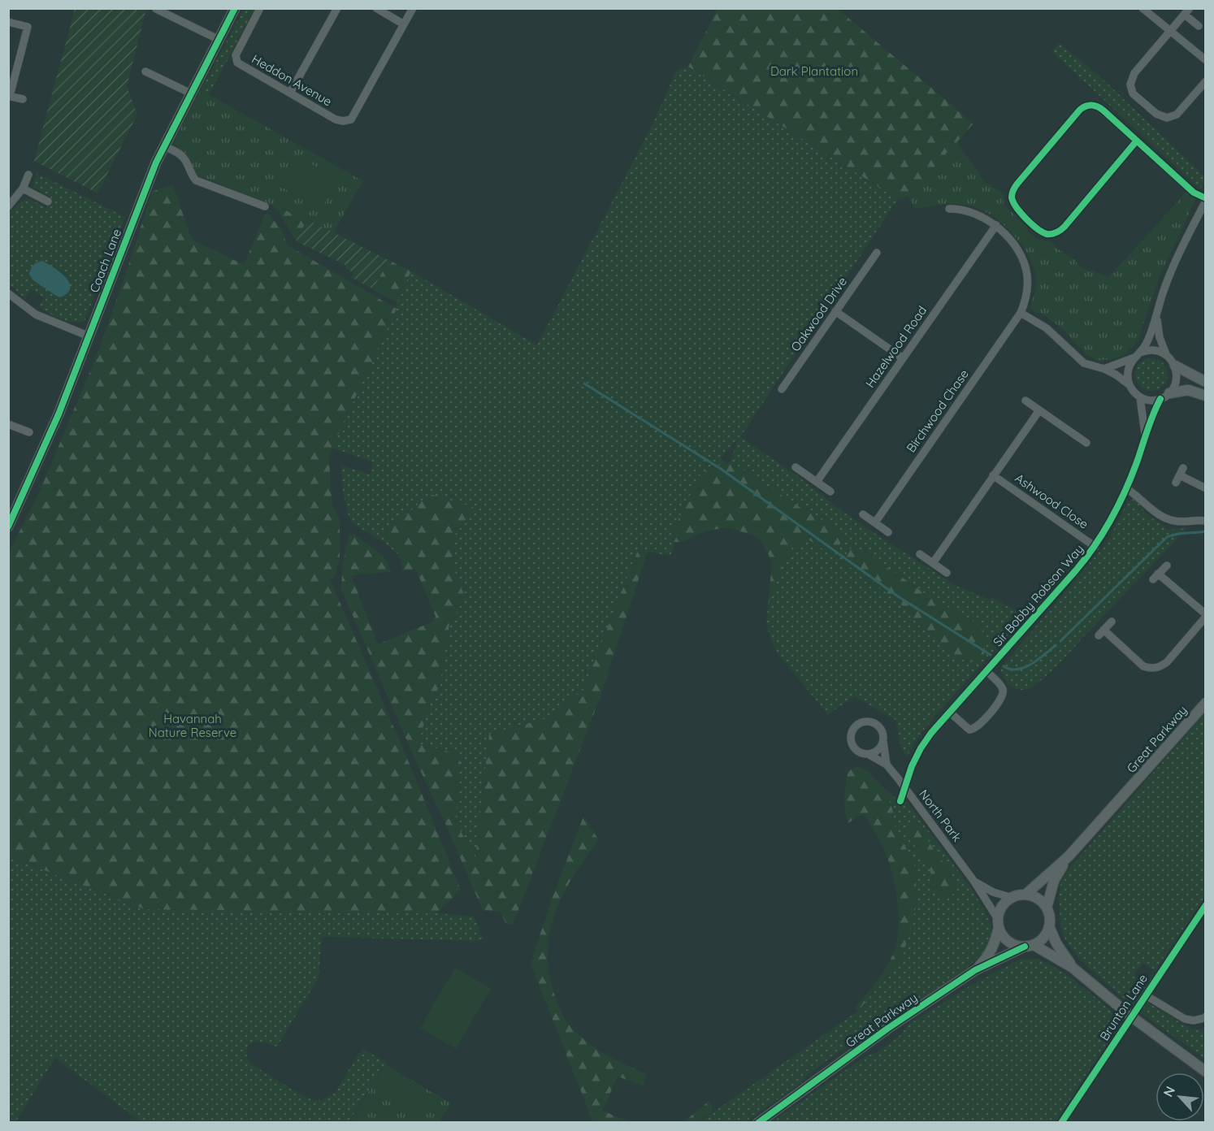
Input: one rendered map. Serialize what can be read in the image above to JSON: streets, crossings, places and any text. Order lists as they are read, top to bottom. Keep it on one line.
{"streets":{"street":["Heddon Avenue","Coach Lane","Oakwood Drive","Hazelwood Road","Birchwood Chase","Ashwood Close","Sir Bobby Robson Way","Great Parkway","North Park","Brunton Lane"]},"crossings":[["Ashwood Close","Sir Bobby Robson Way"],["Sir Bobby Robson Way","North Park"],["Great Parkway","North Park"]],"parks":["Dark Plantation","Havannah Nature Reserve"],"north":"top left"}
